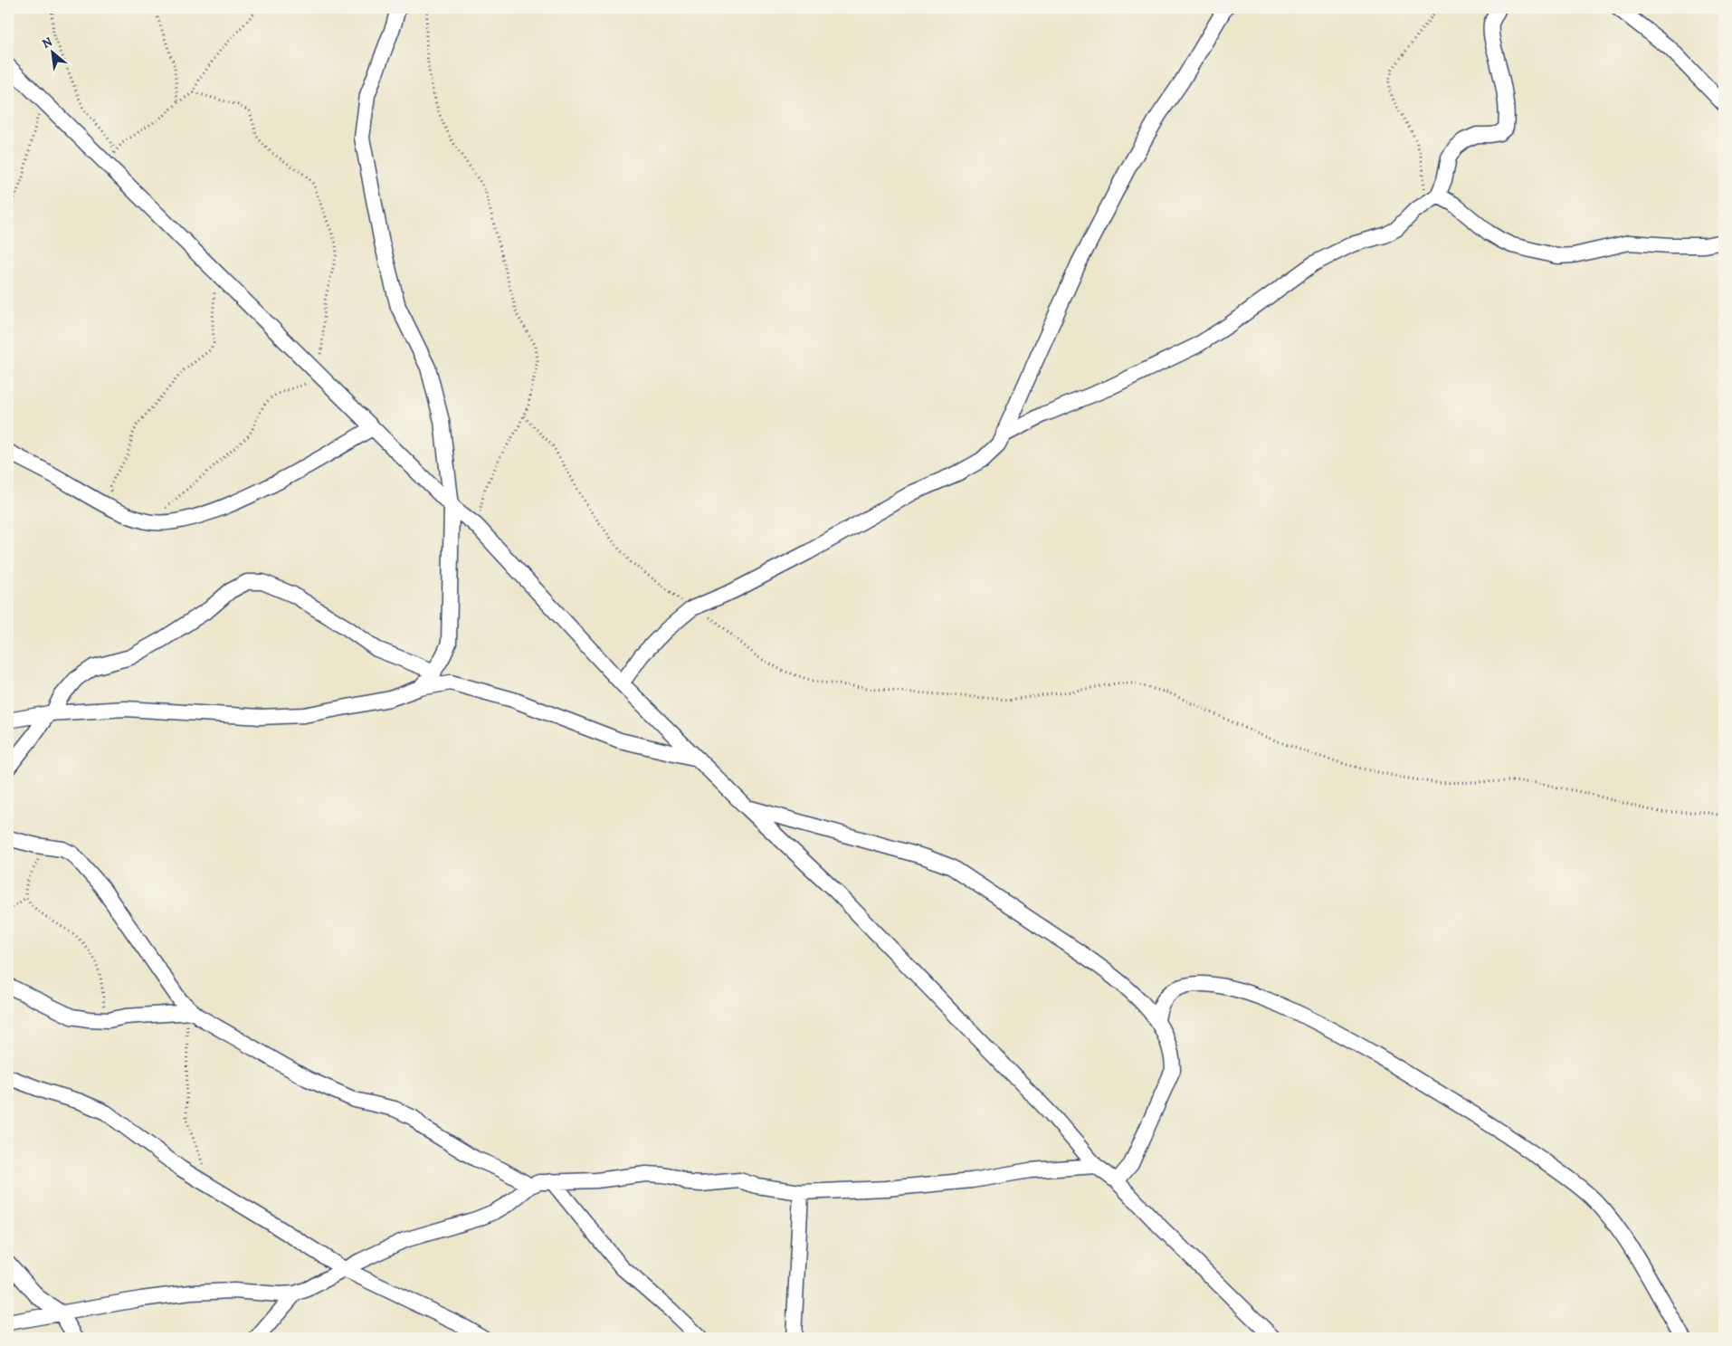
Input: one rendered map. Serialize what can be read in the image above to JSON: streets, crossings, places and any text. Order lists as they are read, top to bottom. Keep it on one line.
{"north":"top left"}
